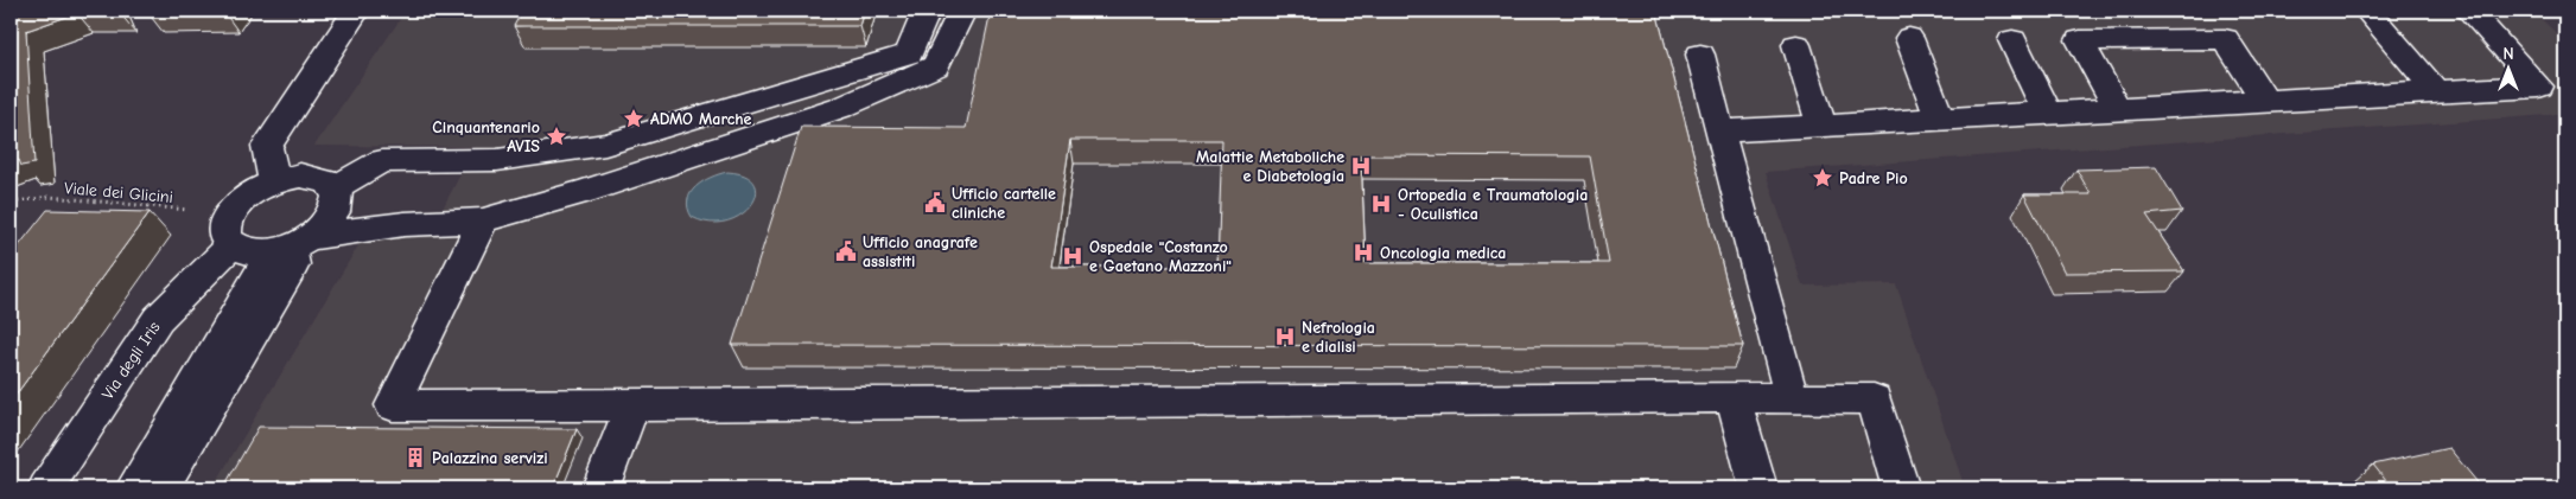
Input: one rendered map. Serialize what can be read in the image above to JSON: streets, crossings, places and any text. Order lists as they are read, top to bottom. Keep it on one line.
{"streets":{"street":["Via degli Iris"],"path":["Viale dei Glicini"]},"crossings":[["Viale dei Glicini","Via degli Iris"]],"places":{"place":["ADMO Marche","Cinquantenario AVIS","Padre Pio"],"hospital":["Malattie Metaboliche e Diabetologia","Ortopedia e Traumatologia - Oculistica","Oncologia medica","Ospedale \"Costanzo e Gaetano Mazzoni\"","Nefrologia e dialisi"],"public building":["Ufficio cartelle cliniche","Ufficio anagrafe assistiti"],"building":["Palazzina servizi"]},"north":"top"}
